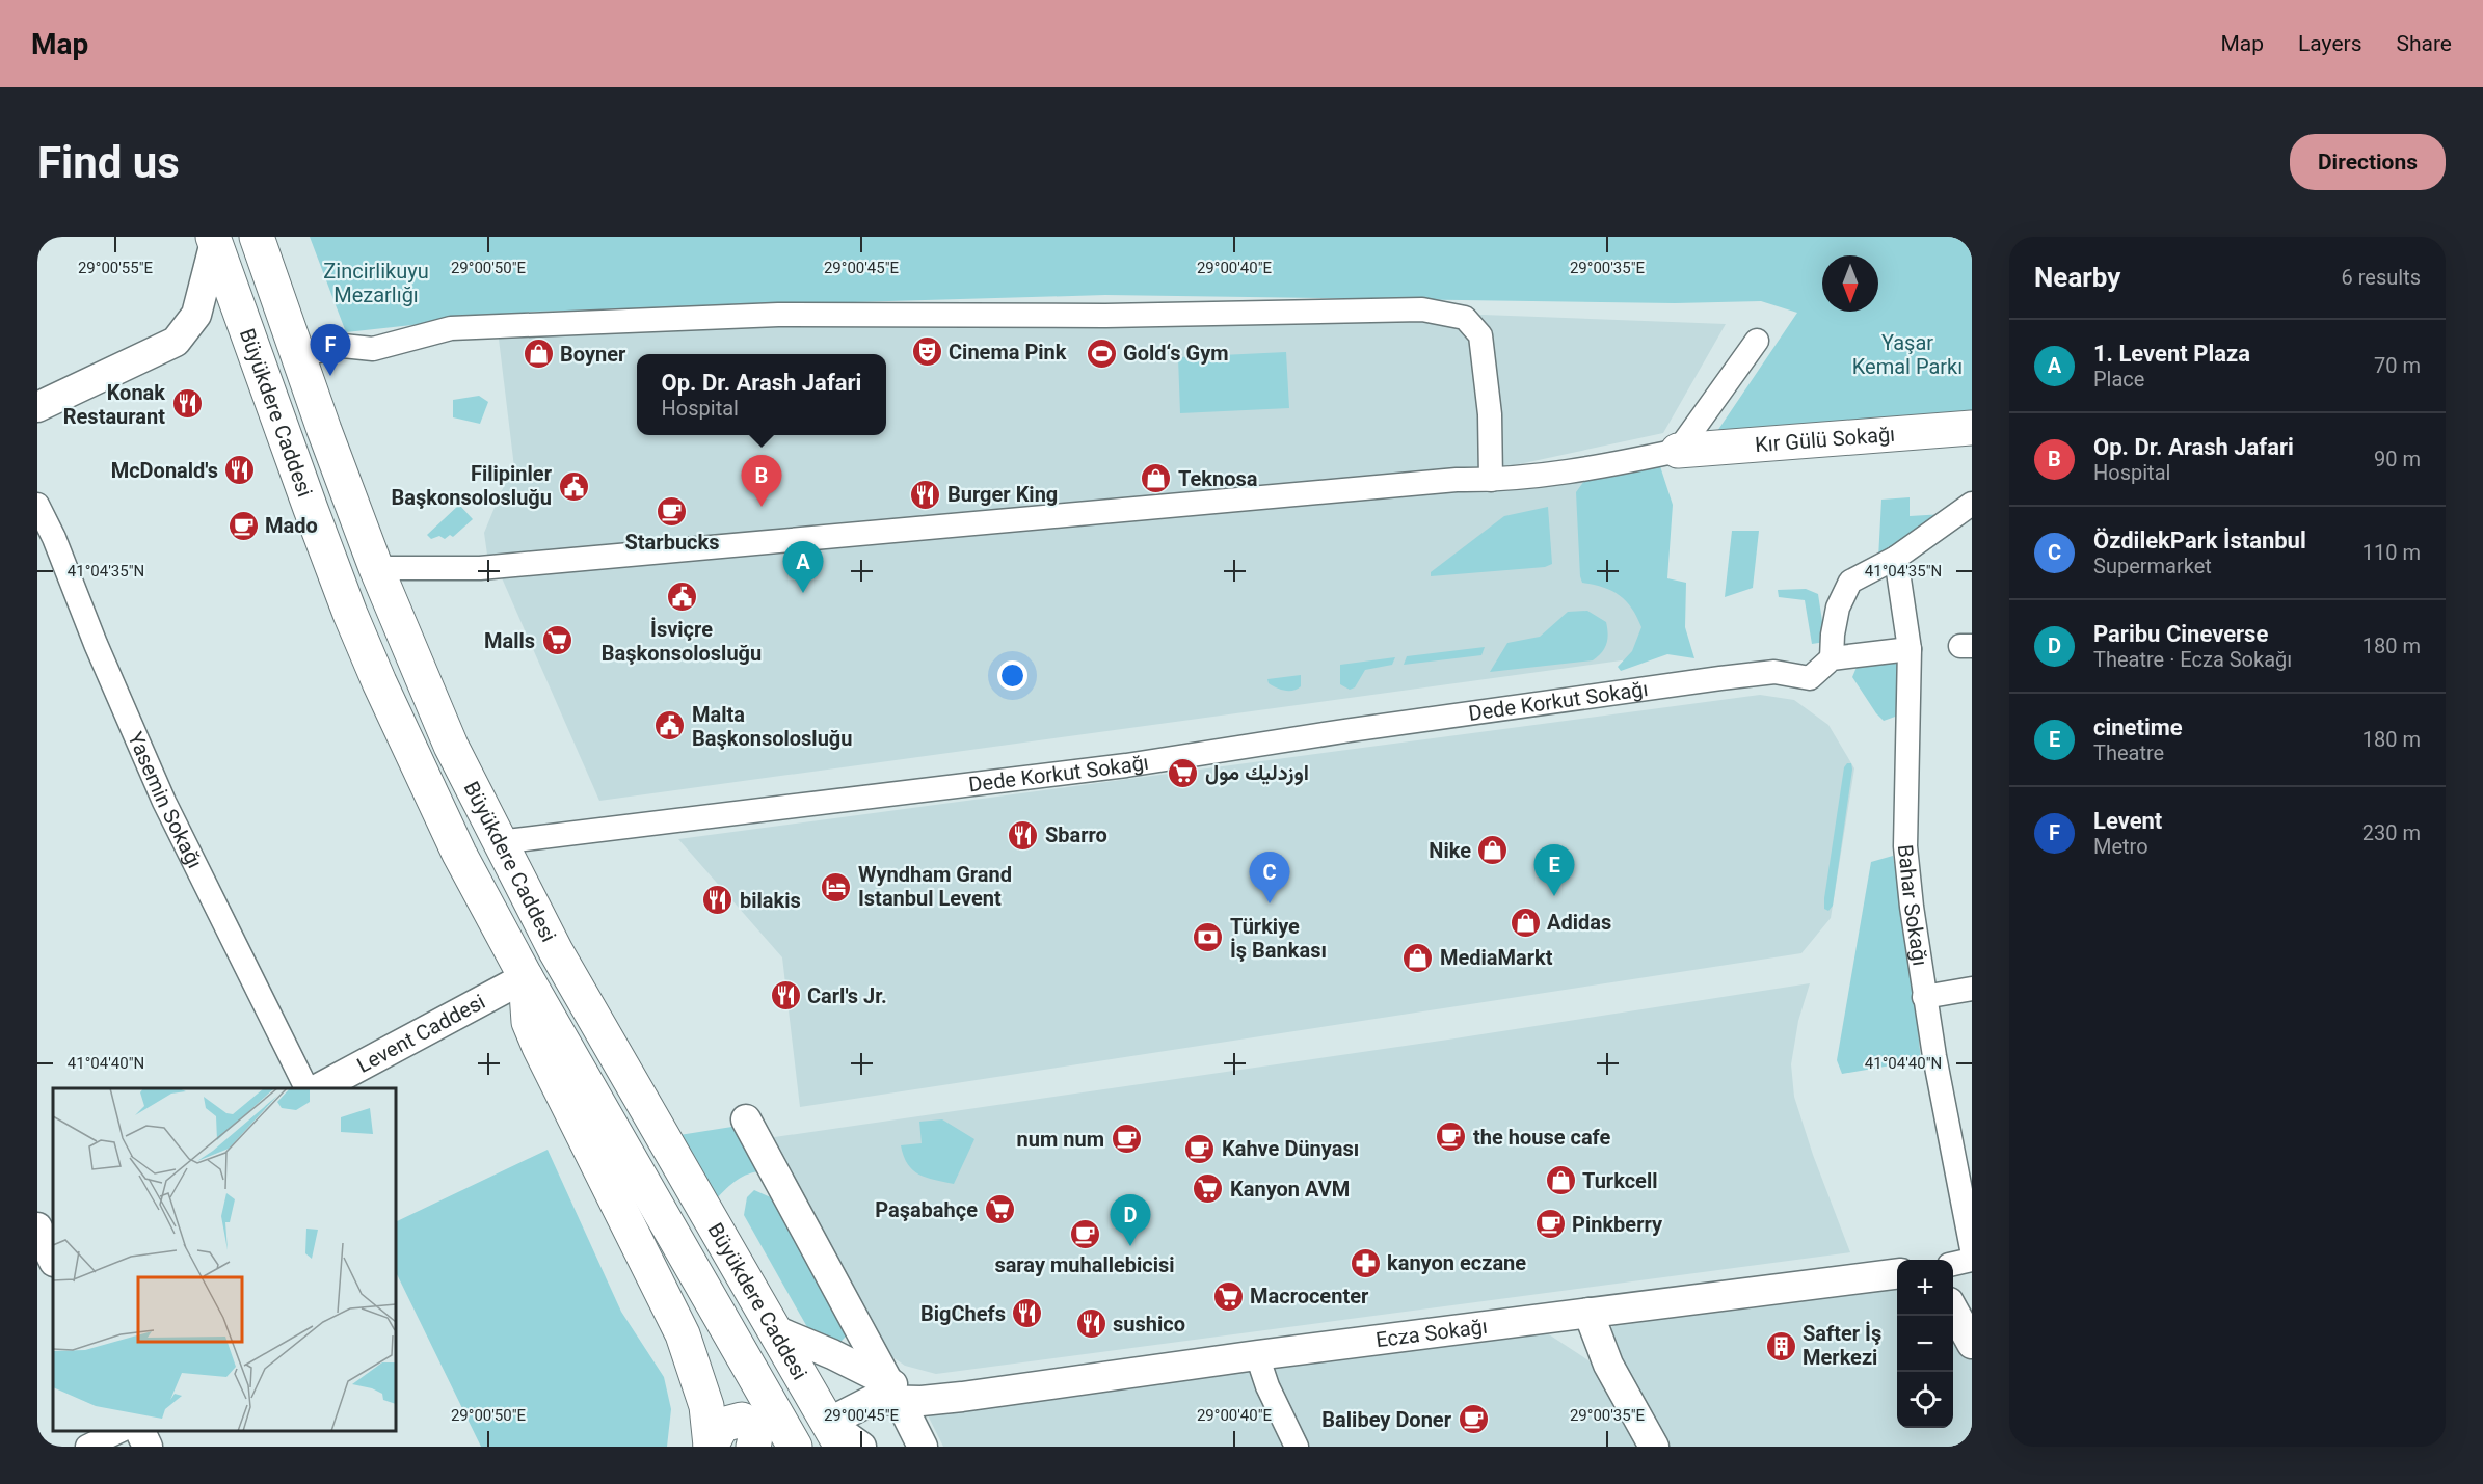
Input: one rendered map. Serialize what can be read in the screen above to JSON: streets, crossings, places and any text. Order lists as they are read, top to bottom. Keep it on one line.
{"streets":{"main road":["Büyükdere Caddesi","Kır Gülü Sokağı"],"street":["Dede Korkut Sokağı","Yasemin Sokağı","Bahar Sokağı","Levent Caddesi","Ecza Sokağı"]},"crossings":[["Büyükdere Caddesi","Dede Korkut Sokağı"],["Büyükdere Caddesi","Levent Caddesi"],["Büyükdere Caddesi","Ecza Sokağı"]],"parks":["Zincirlikuyu Mezarlığı","Yaşar Kemal Parkı"],"places":{"theatre":["Cinema Pink"],"sports":["Gold‘s Gym"],"shop":["Boyner","Teknosa","Nike","Adidas","MediaMarkt","Turkcell"],"restaurant":["Konak Restaurant","McDonald's","Burger King","Sbarro","bilakis","Carl's Jr.","BigChefs","sushico"],"public building":["Filipinler Başkonsolosluğu","İsviçre Başkonsolosluğu","Malta Başkonsolosluğu"],"cafe":["Starbucks","Mado","the house cafe","num num","Kahve Dünyası","Pinkberry","saray muhallebicisi","Balibey Doner"],"supermarket":["Malls","اوزدليك مول","Kanyon AVM","Paşabahçe","Macrocenter"],"hotel":["Wyndham Grand Istanbul Levent"],"bank":["Türkiye İş Bankası"],"pharmacy":["kanyon eczane"],"building":["Safter İş Merkezi"]},"north":"bottom","page":{"header":"Map","nav":["Map","Layers","Share"],"buttons":"Directions","title":"Find us","heading":["Nearby","6 results"],"list":[{"mark":"A","name":"1. Levent Plaza","note":"Place","value":"70 m"},{"mark":"B","name":"Op. Dr. Arash Jafari","note":"Hospital","value":"90 m"},{"mark":"C","name":"ÖzdilekPark İstanbul","note":"Supermarket","value":"110 m"},{"mark":"D","name":"Paribu Cineverse","note":"Theatre · Ecza Sokağı","value":"180 m"},{"mark":"E","name":"cinetime","note":"Theatre","value":"180 m"},{"mark":"F","name":"Levent","note":"Metro","value":"230 m"}],"pins":["F","B","A","E","C","D"],"popup":["Op. Dr. Arash Jafari","Hospital"],"map_buttons":["+","−"]},"coordinates":["29°00'55\"E","29°00'50\"E","29°00'45\"E","29°00'40\"E","29°00'35\"E","41°04'35\"N","41°04'40\"N"]}
